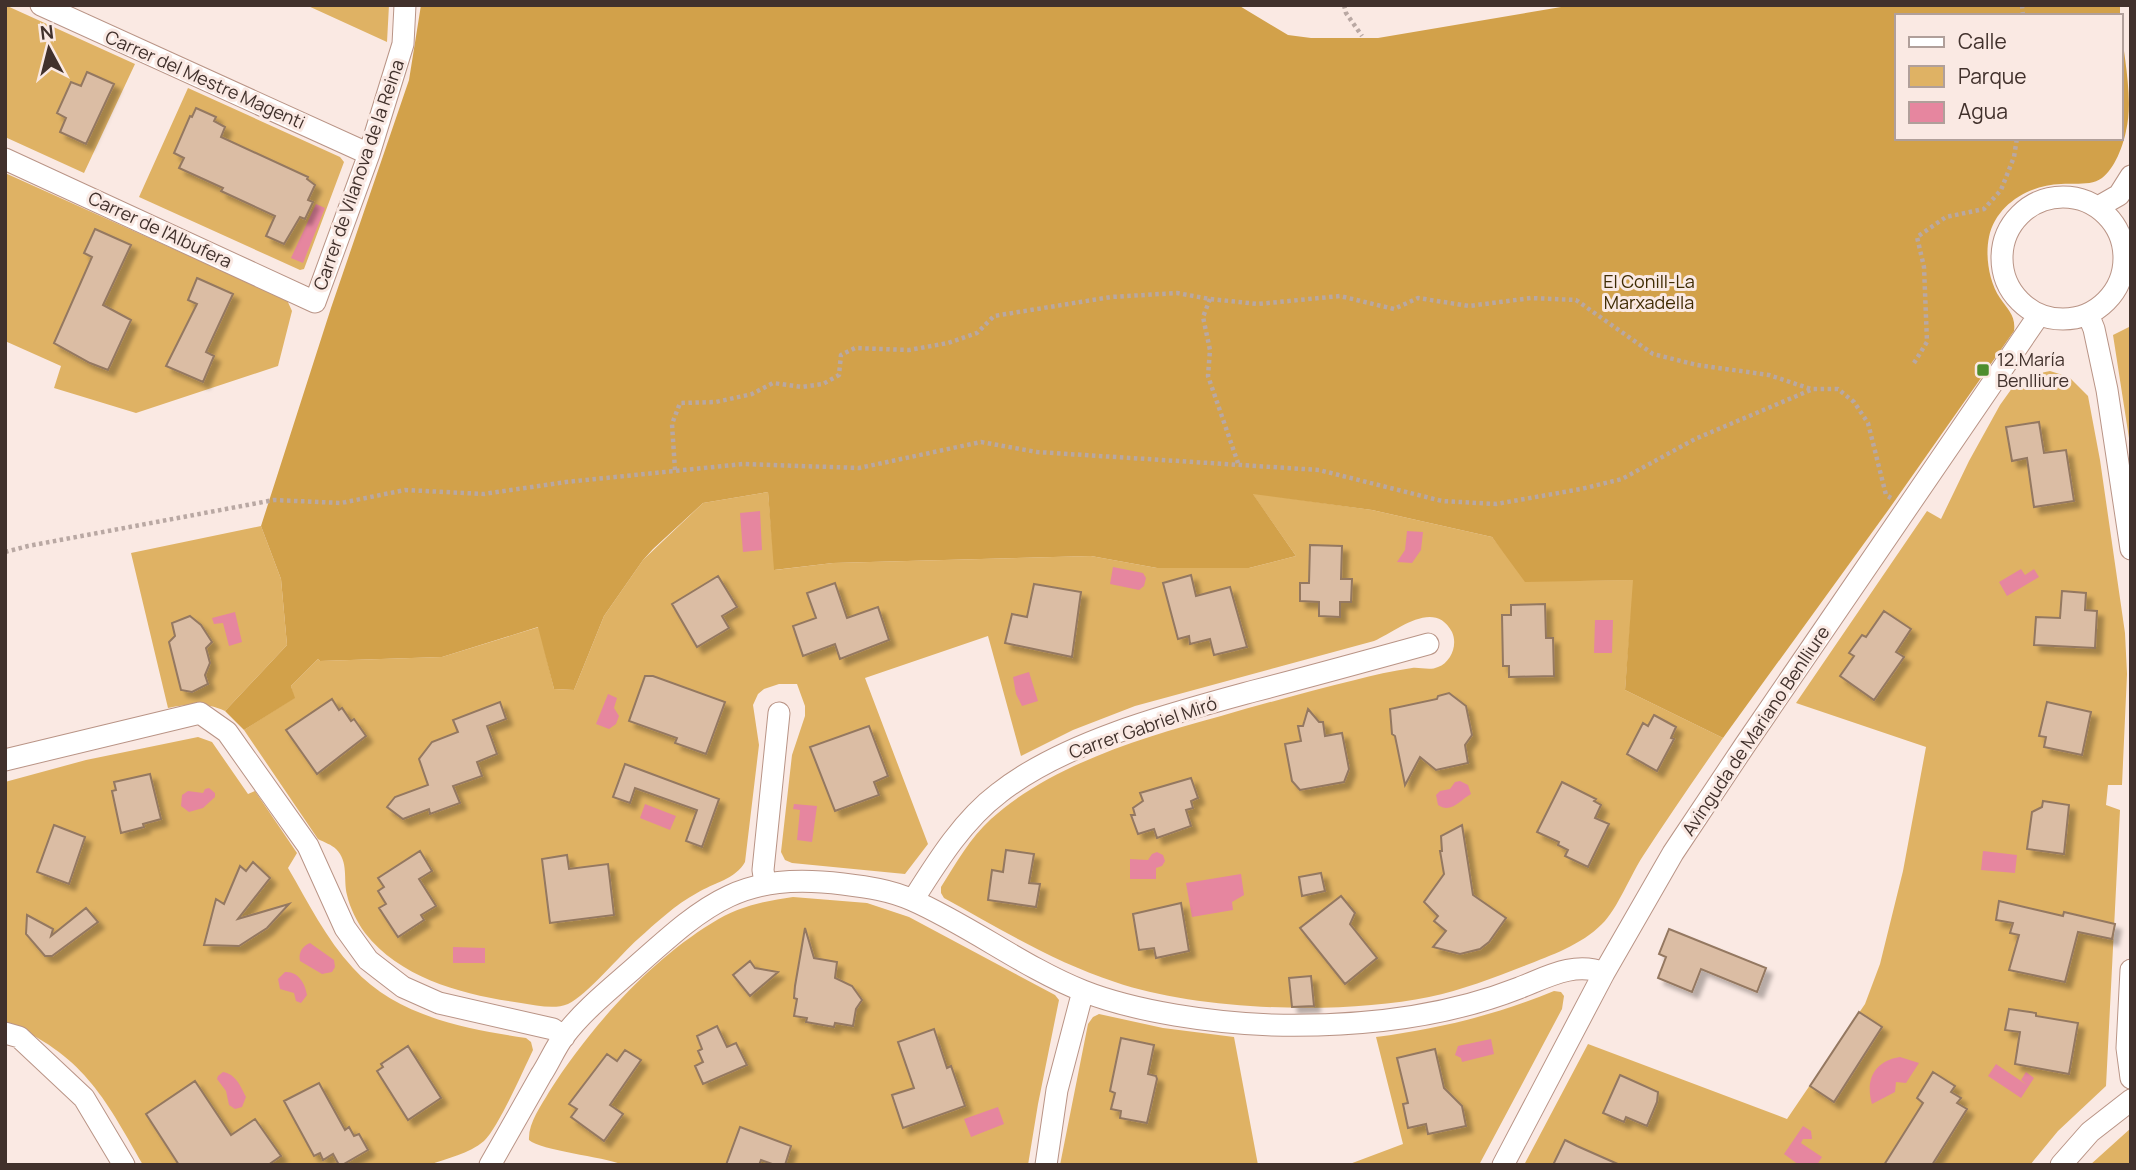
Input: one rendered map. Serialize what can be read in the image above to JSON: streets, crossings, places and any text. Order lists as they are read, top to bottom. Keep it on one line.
{"streets":{"street":["Carrer del Mestre Magenti","Carrer de Vilanova de la Reina","Carrer de l'Albufera","Carrer Gabriel Miró","Avinguda de Mariano Benlliure"]},"crossings":[["Carrer del Mestre Magenti","Carrer de Vilanova de la Reina"],["Carrer de Vilanova de la Reina","Carrer de l'Albufera"]],"parks":["El Conill-La Marxadella"],"places":{"transit":["12.María Benlliure"]},"legend":["Calle","Parque","Agua"],"north":"top"}
